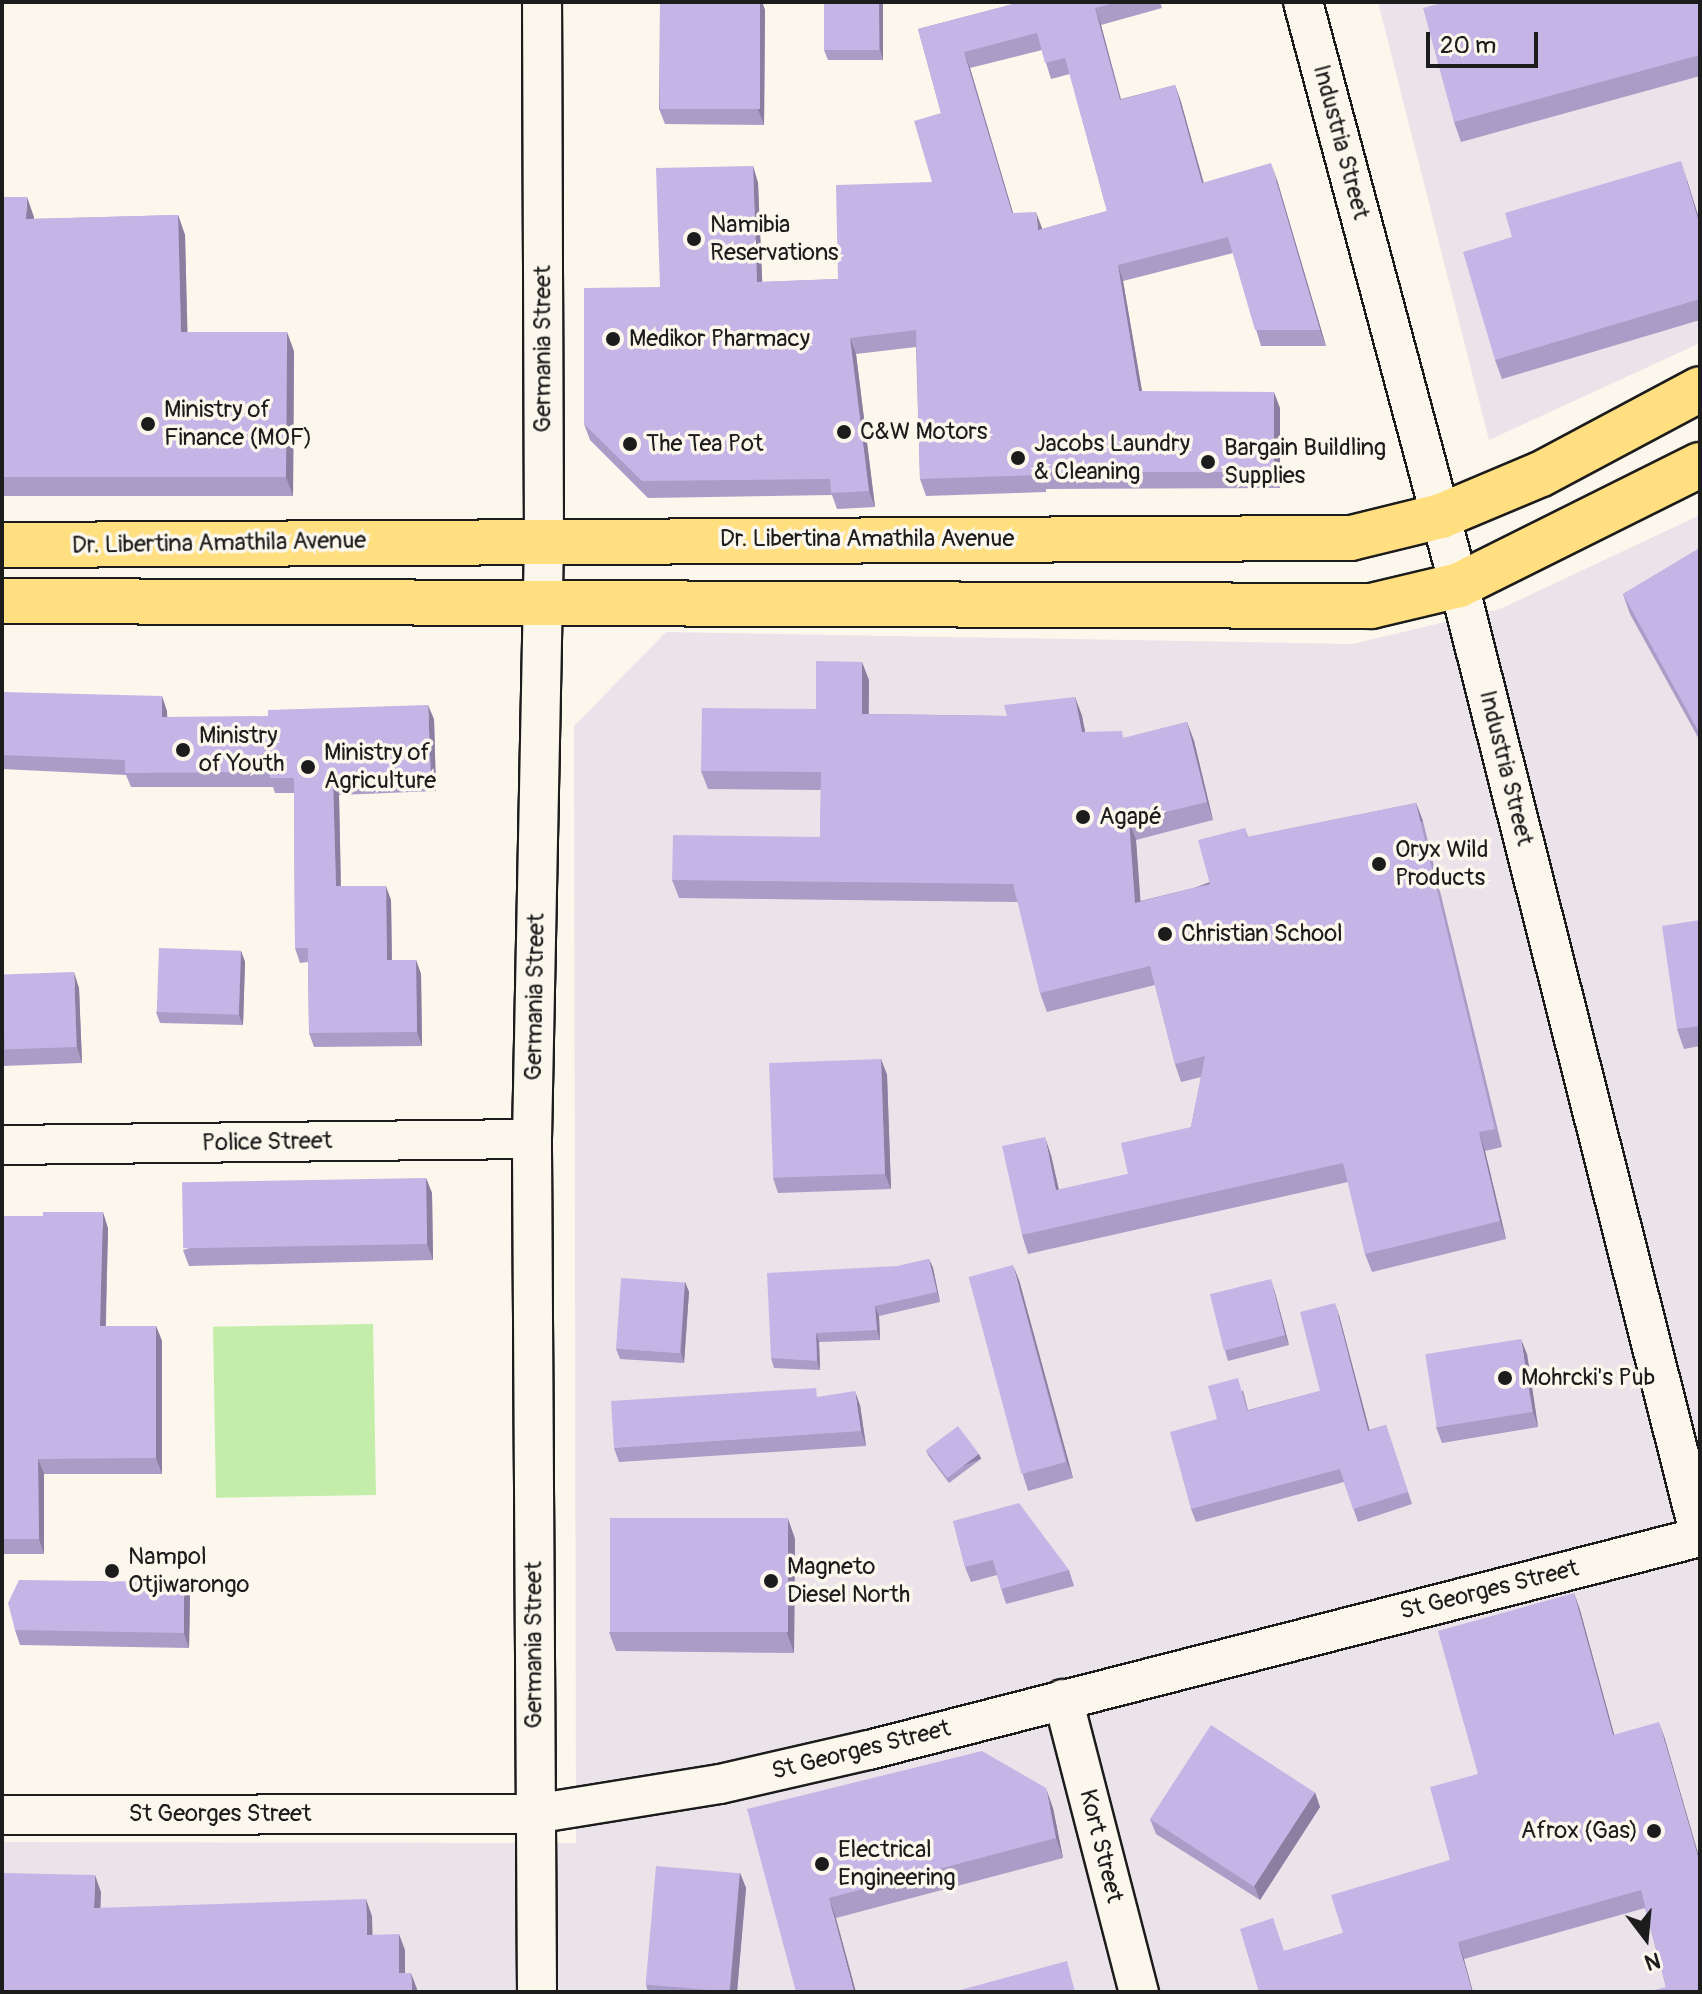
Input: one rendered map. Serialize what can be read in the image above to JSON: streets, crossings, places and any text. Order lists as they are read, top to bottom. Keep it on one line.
{"streets":{"main road":["Dr. Libertina Amathila Avenue"],"street":["Industria Street","Germania Street","Police Street","St Georges Street","Kort Street"]},"crossings":[["Industria Street","Dr. Libertina Amathila Avenue"],["Industria Street","St Georges Street"],["Germania Street","Dr. Libertina Amathila Avenue"],["Germania Street","Police Street"],["Germania Street","St Georges Street"],["St Georges Street","Kort Street"]],"places":["Namibia Reservations","Medikor Pharmacy","Ministry of Finance (MOF)","C&W Motors","The Tea Pot","Jacobs Laundry & Cleaning","Bargain Buildling Supplies","Ministry of Youth","Ministry of Agriculture","Agapé","Oryx Wild Products","Christian School","Mohrcki's Pub","Nampol Otjiwarongo","Magneto Diesel North","Afrox (Gas)","Electrical Engineering"],"scale_bar":"20 m","north":"bottom"}
